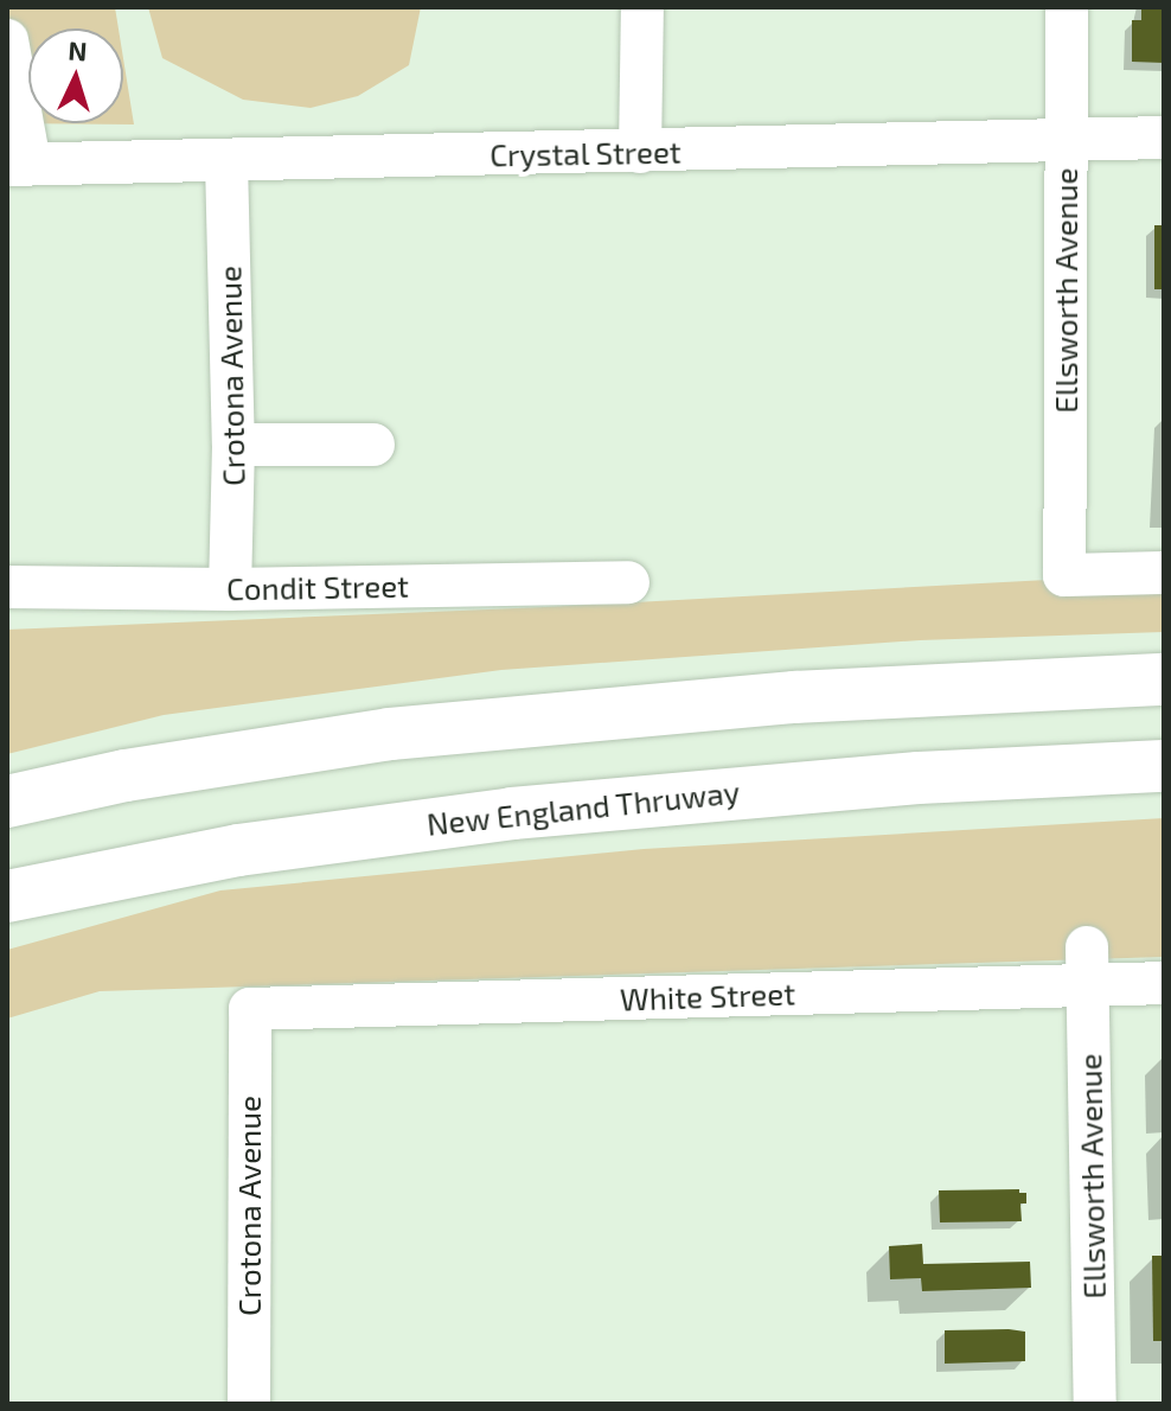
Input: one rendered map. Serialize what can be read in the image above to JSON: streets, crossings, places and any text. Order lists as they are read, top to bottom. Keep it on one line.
{"streets":{"highway":["New England Thruway"],"street":["Crystal Street","Ellsworth Avenue","Crotona Avenue","Condit Street","White Street"]},"crossings":[["Crystal Street","Ellsworth Avenue"],["Crystal Street","Crotona Avenue"],["Ellsworth Avenue","White Street"],["Crotona Avenue","Condit Street"],["Crotona Avenue","White Street"]],"north":"top"}
